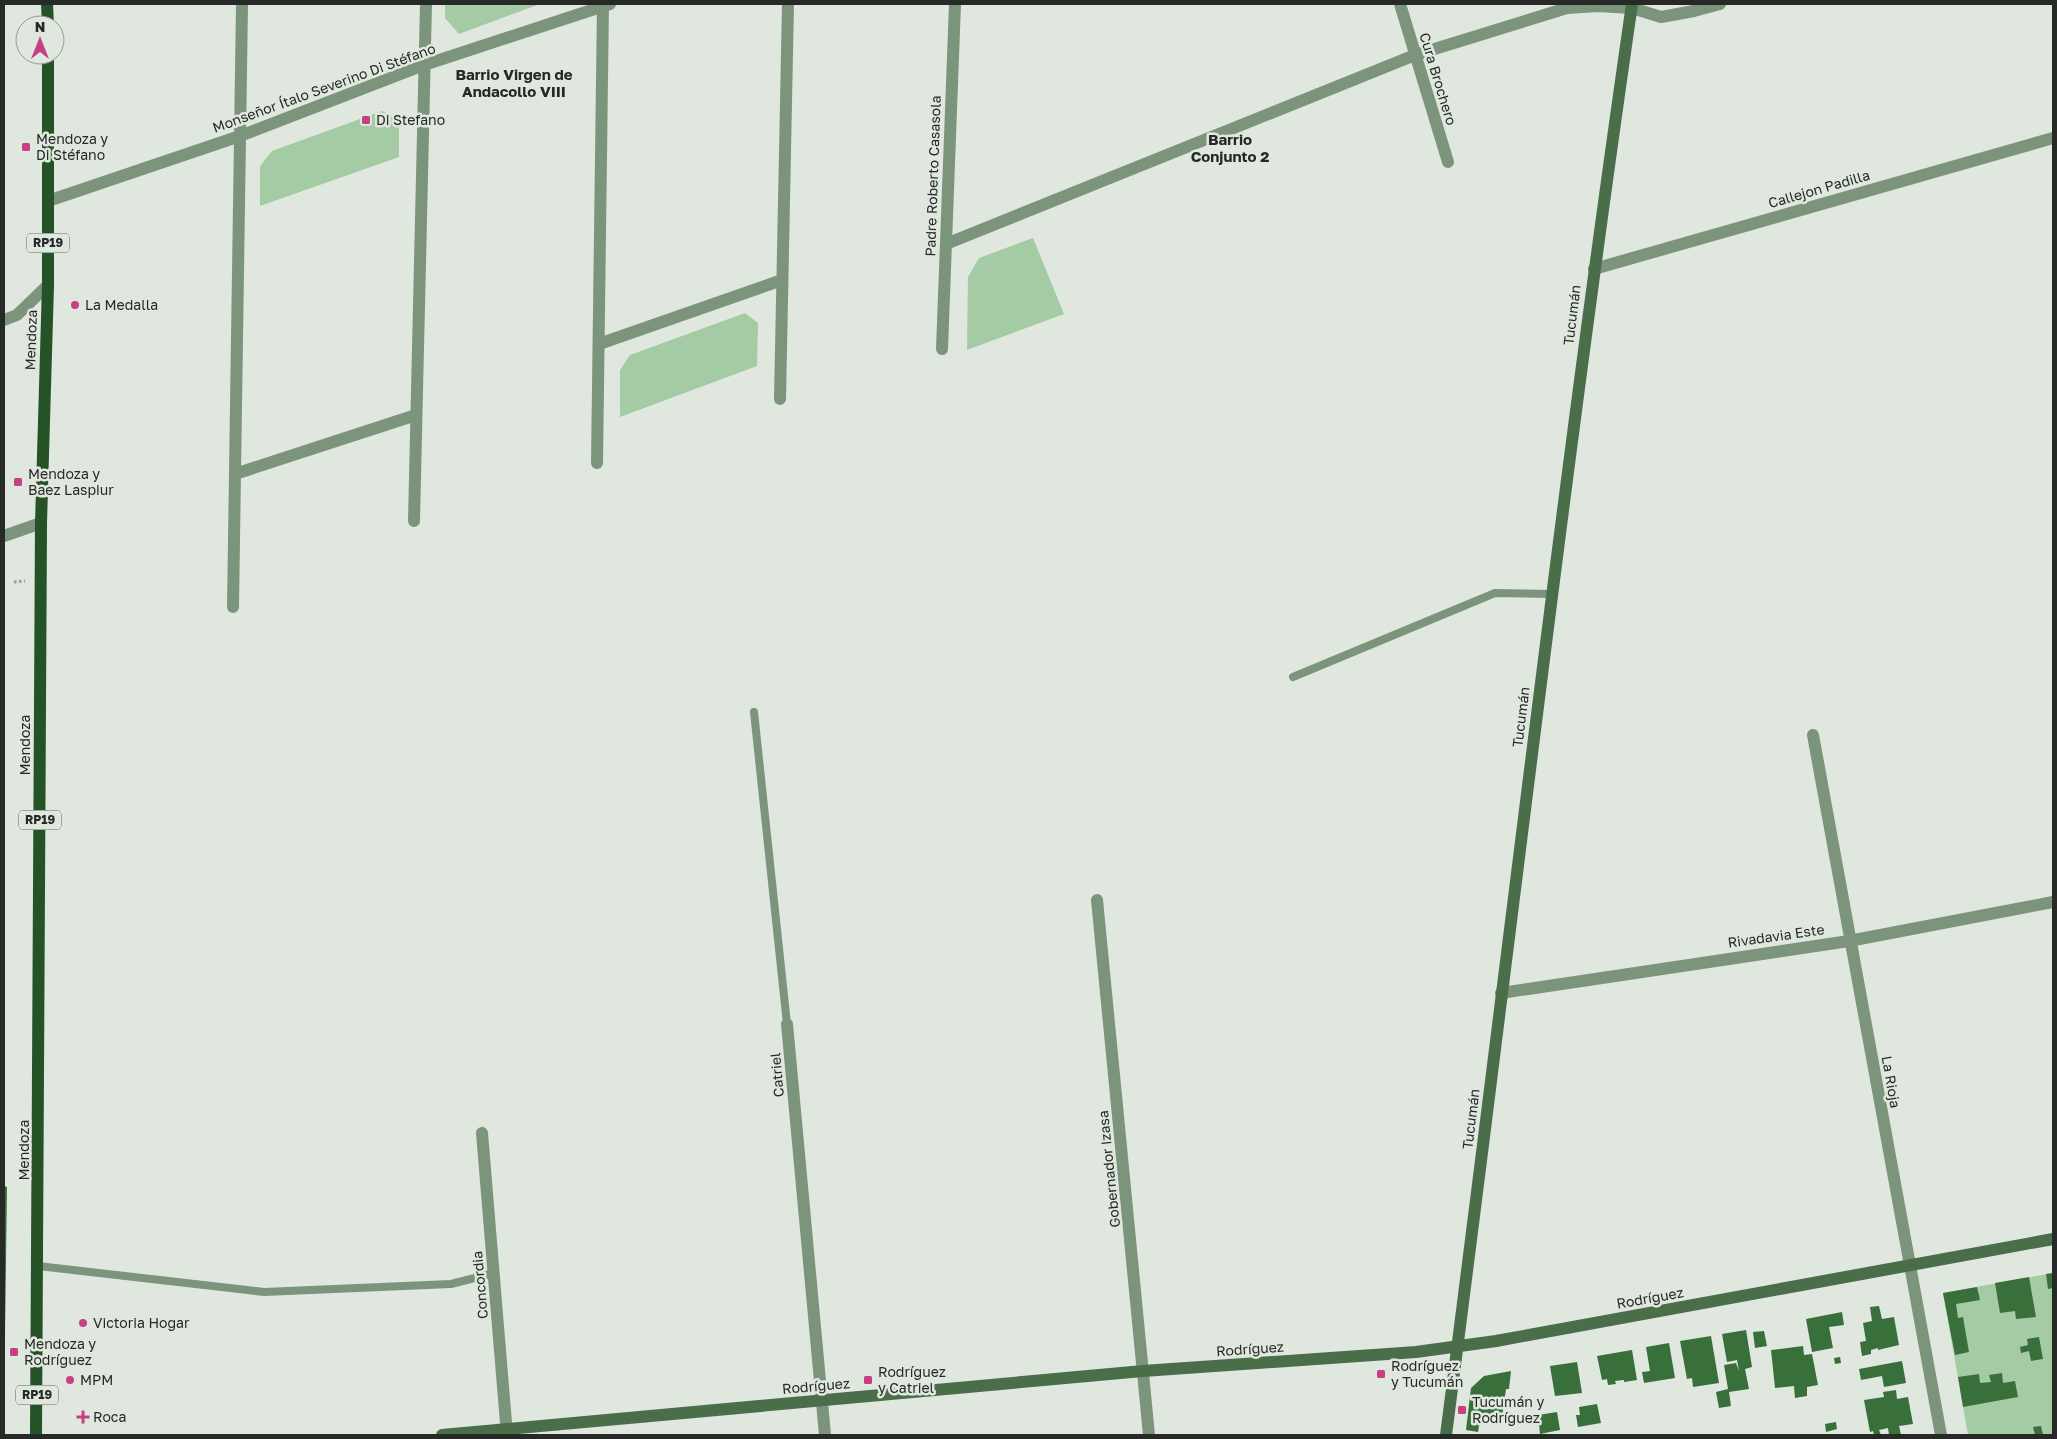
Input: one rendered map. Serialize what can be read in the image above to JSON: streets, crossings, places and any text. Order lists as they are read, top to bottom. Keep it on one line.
{"streets":{"main road":["RP19","Tucumán","Mendoza","Rodríguez"],"street":["Cura Brochero","Monseñor Ítalo Severino Di Stéfano","Padre Roberto Casasola","Callejon Padilla","Rivadavia Este","Catriel","La Rioja","Gobernador Izasa","Concordia"]},"crossings":[["Monseñor Ítalo Severino Di Stéfano","Mendoza"],["Callejon Padilla","Tucumán"],["Tucumán","Rivadavia Este"],["Tucumán","Rodríguez"],["Rivadavia Este","La Rioja"],["Catriel","Rodríguez"],["La Rioja","Rodríguez"],["Gobernador Izasa","Rodríguez"],["Concordia","Rodríguez"]],"districts":["Barrio Virgen de Andacollo VIII","Barrio Conjunto 2"],"places":{"transit":["Di Stefano","Mendoza y Di Stéfano","Mendoza y Baez Laspiur","Mendoza y Rodríguez","Rodríguez y Tucumán","Rodríguez y Catriel","Tucumán y Rodríguez"],"other":["La Medalla","Victoria Hogar","MPM"],"health":["Roca"]},"north":"top"}
